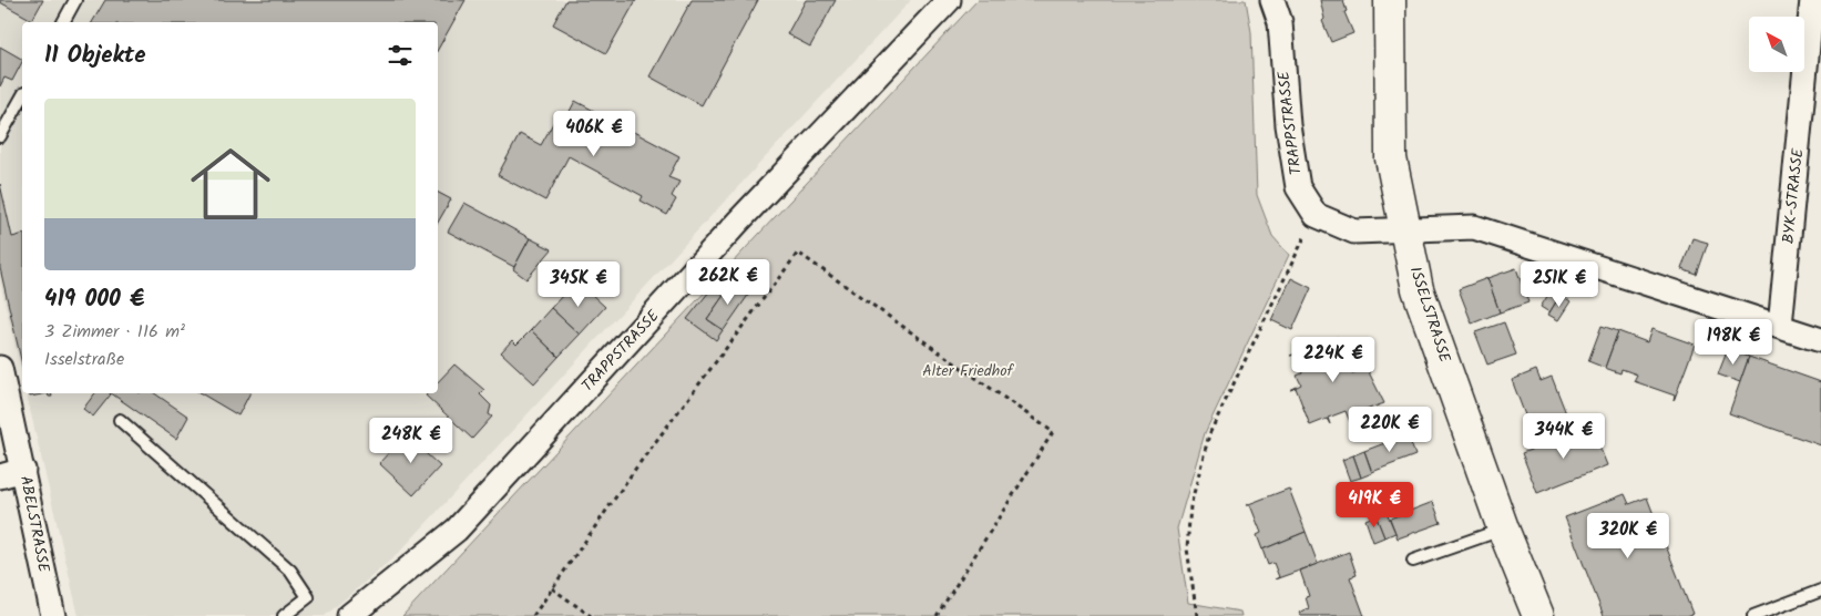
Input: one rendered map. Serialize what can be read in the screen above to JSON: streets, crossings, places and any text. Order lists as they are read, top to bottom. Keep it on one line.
{"streets":{"main road":["ISSELSTRASSE"],"street":["TRAPPSTRASSE","BYK-STRASSE","ABELSTRASSE"]},"parks":["Alter Friedhof"],"north":"top left","page":{"heading":"11 Objekte","list":[{"name":"419 000 €","note":"3 Zimmer · 116 m² · Isselstraße"}],"price":["406K €","262K €","345K €","251K €","198K €","224K €","220K €","344K €","248K €","419K €","320K €"]}}
